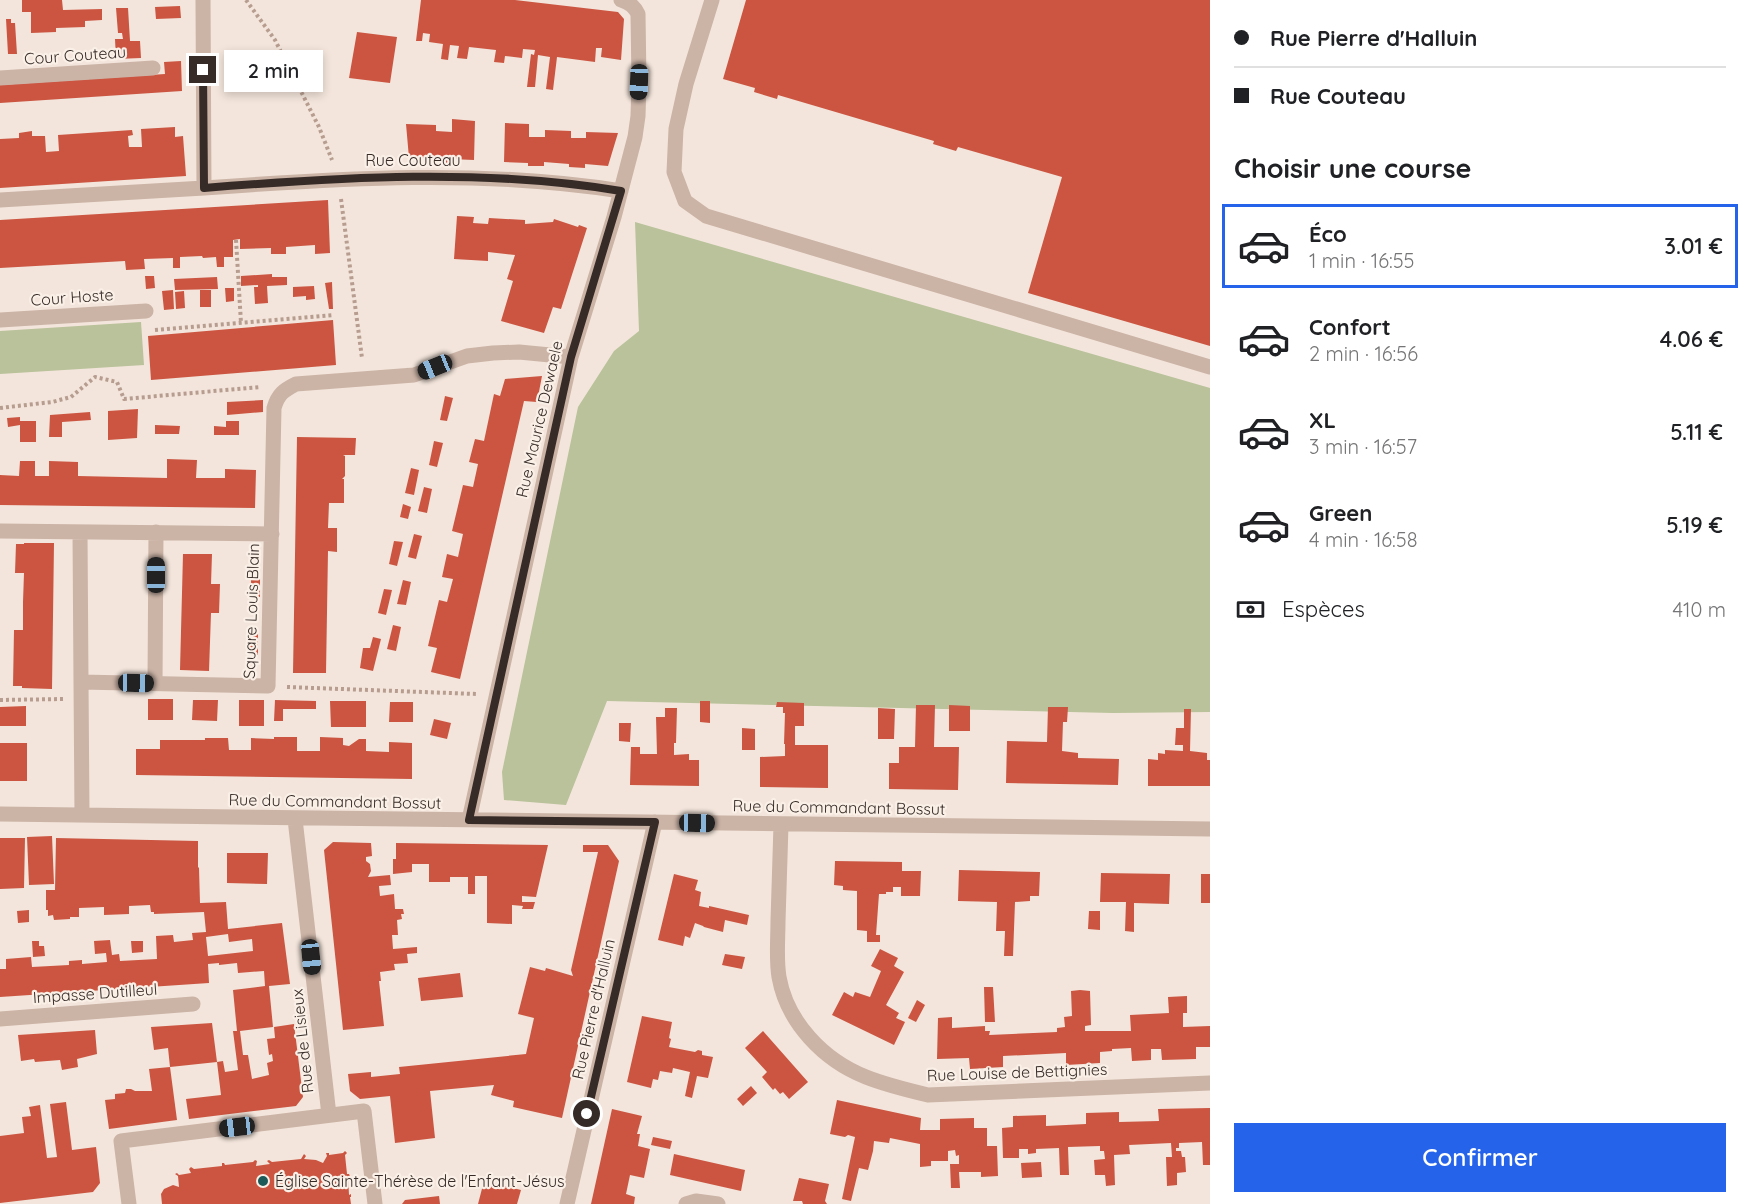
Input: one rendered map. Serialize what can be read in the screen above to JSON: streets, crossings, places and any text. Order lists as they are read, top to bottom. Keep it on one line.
{"streets":{"street":["Cour Couteau","Rue Couteau","Cour Hoste","Rue Maurice Dewaele","Square Louis Blain","Rue du Commandant Bossut","Impasse Dutilleul","Rue Pierre d'Halluin","Rue de Lisieux","Rue Louise de Bettignies"]},"crossings":[["Rue Couteau","Rue Maurice Dewaele"],["Rue Maurice Dewaele","Rue du Commandant Bossut"],["Rue du Commandant Bossut","Rue Pierre d'Halluin"],["Rue du Commandant Bossut","Rue de Lisieux"],["Rue du Commandant Bossut","Rue Louise de Bettignies"]],"places":["Église Sainte-Thérèse de l'Enfant-Jésus"],"page":{"banner":["Rue Pierre d'Halluin","Rue Couteau"],"bubble":"2 min","heading":"Choisir une course","list":[{"name":"Éco","note":"1 min · 16:55","value":"3.01 €"},{"name":"Confort","note":"2 min · 16:56","value":"4.06 €"},{"name":"XL","note":"3 min · 16:57","value":"5.11 €"},{"name":"Green","note":"4 min · 16:58","value":"5.19 €"}],"pay":["Espèces","410 m"],"buttons":"Confirmer"}}
